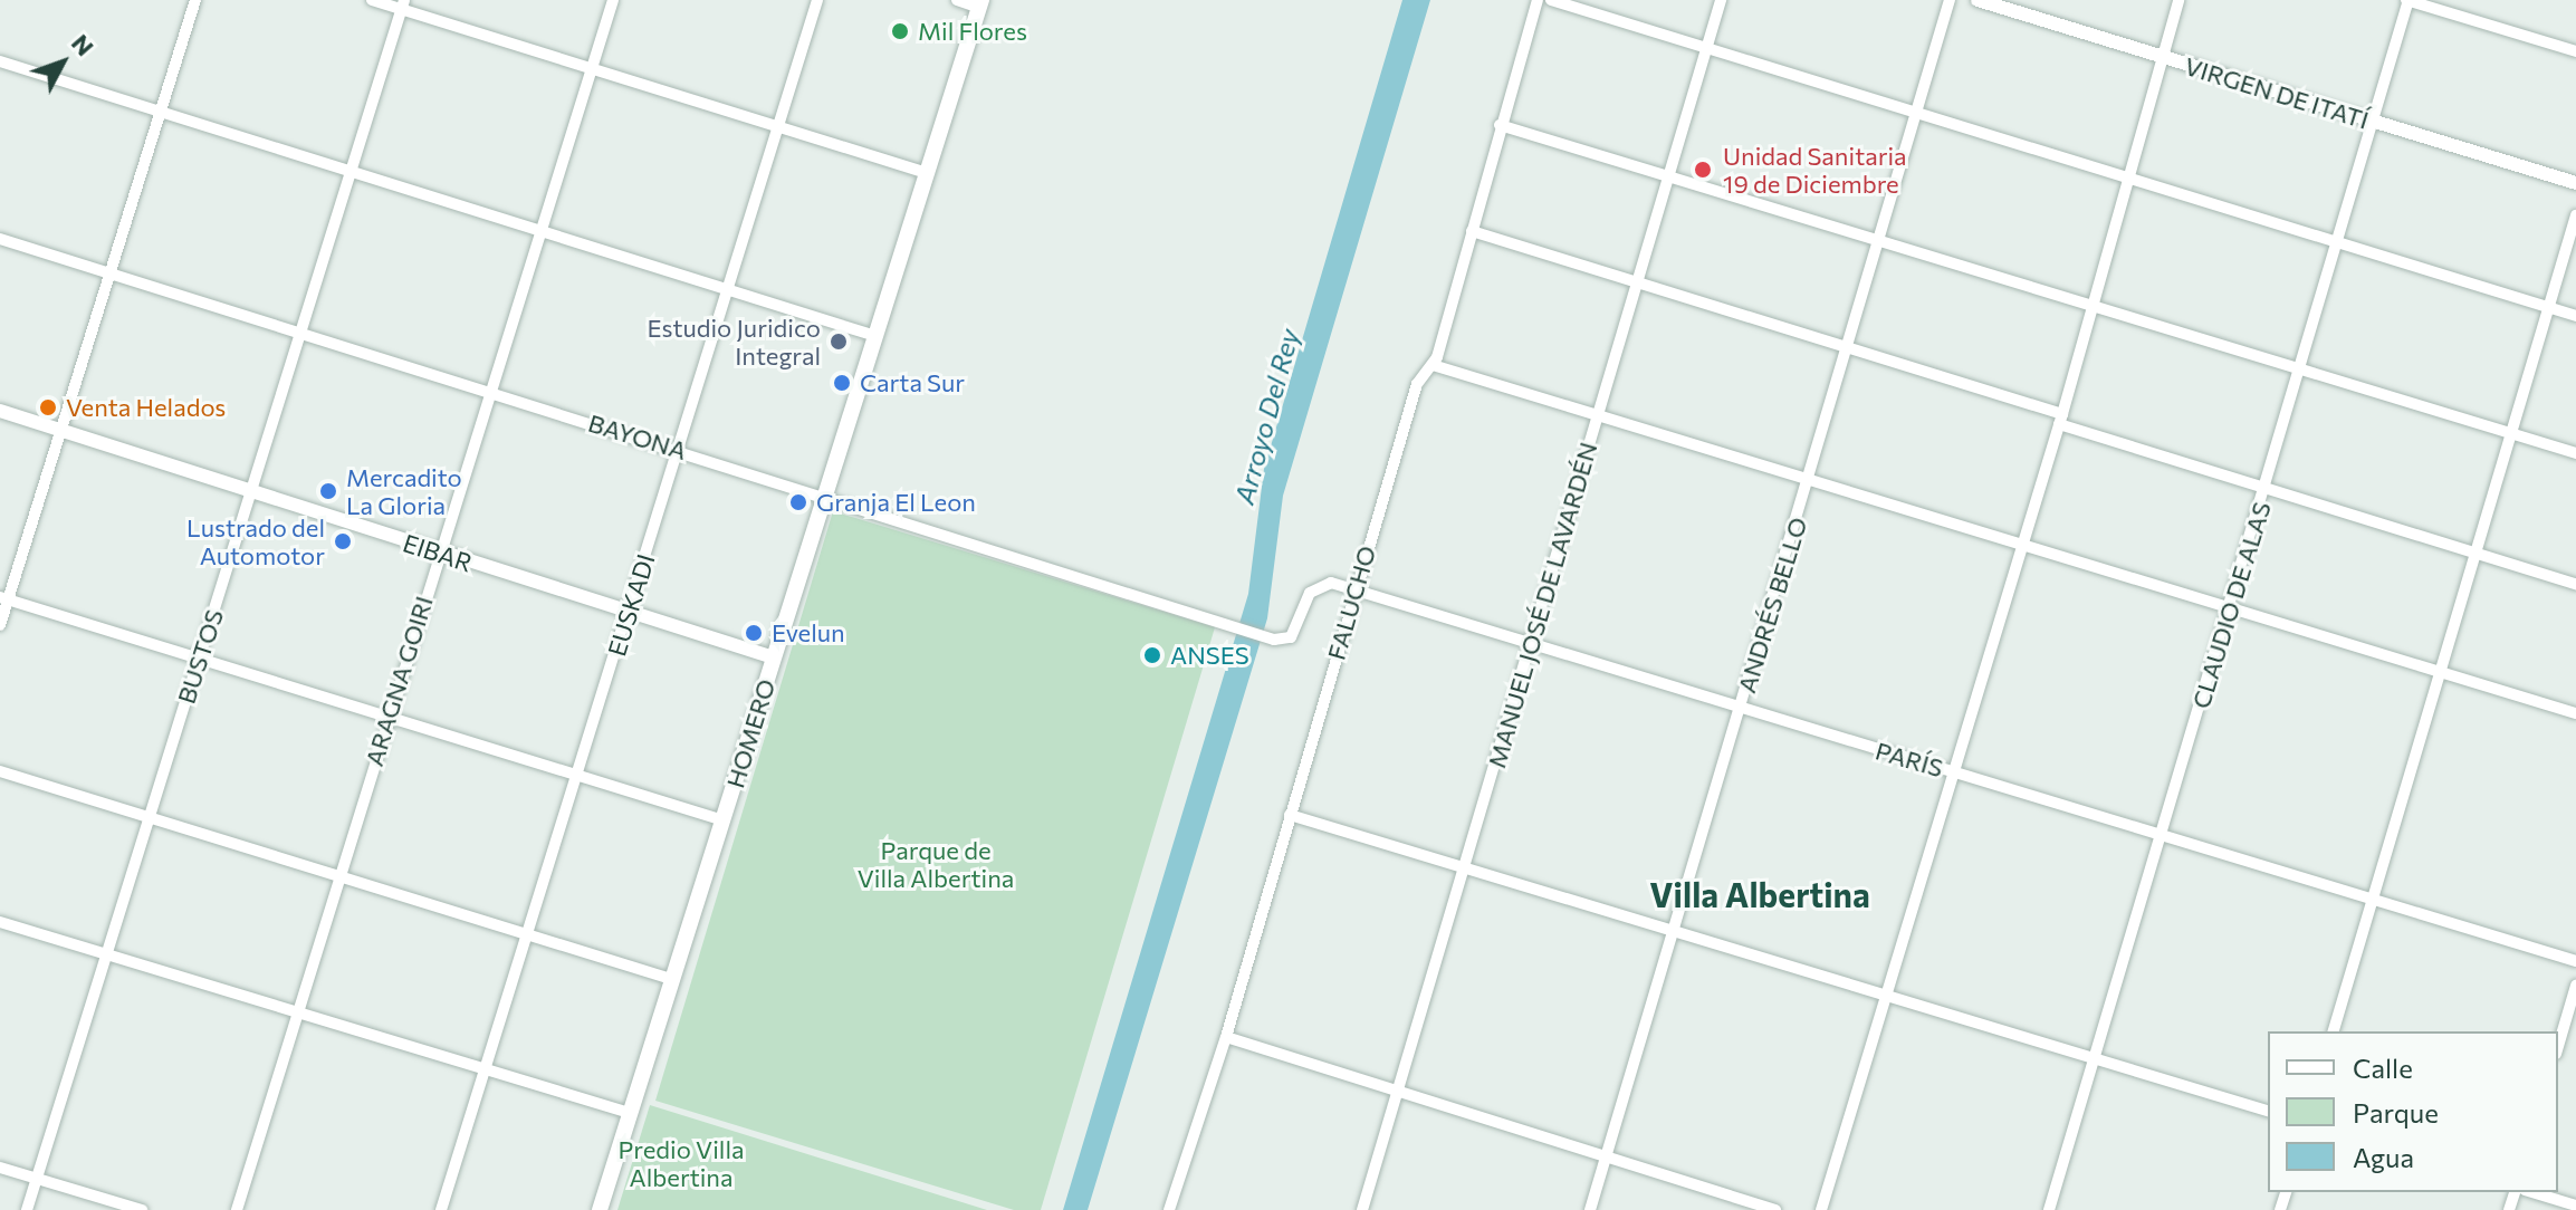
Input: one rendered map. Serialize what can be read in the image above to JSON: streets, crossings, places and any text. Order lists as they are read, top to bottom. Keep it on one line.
{"streets":{"main road":["HOMERO"],"street":["VIRGEN DE ITATÍ","BAYONA","EIBAR","FALUCHO","EUSKADI","MANUEL JOSÉ DE LAVARDÉN","ANDRÉS BELLO","CLAUDIO DE ALAS","BUSTOS","ARAGNA GOIRI","PARÍS"]},"crossings":[["VIRGEN DE ITATÍ","CLAUDIO DE ALAS"],["BAYONA","EUSKADI"],["BAYONA","BUSTOS"],["BAYONA","ARAGNA GOIRI"],["BAYONA","HOMERO"],["BAYONA","PARÍS"],["EIBAR","EUSKADI"],["EIBAR","BUSTOS"],["EIBAR","ARAGNA GOIRI"],["EIBAR","HOMERO"],["FALUCHO","PARÍS"],["MANUEL JOSÉ DE LAVARDÉN","PARÍS"],["ANDRÉS BELLO","PARÍS"],["CLAUDIO DE ALAS","PARÍS"]],"districts":["Villa Albertina"],"water":["Arroyo Del Rey"],"parks":["Parque de Villa Albertina","Predio Villa Albertina"],"places":["Mil Flores","Unidad Sanitaria 19 de Diciembre","Estudio Juridico Integral","Carta Sur","Venta Helados","Mercadito La Gloria","Granja El Leon","Lustrado del Automotor","Evelun","ANSES"],"legend":["Calle","Parque","Agua"],"north":"top right"}
